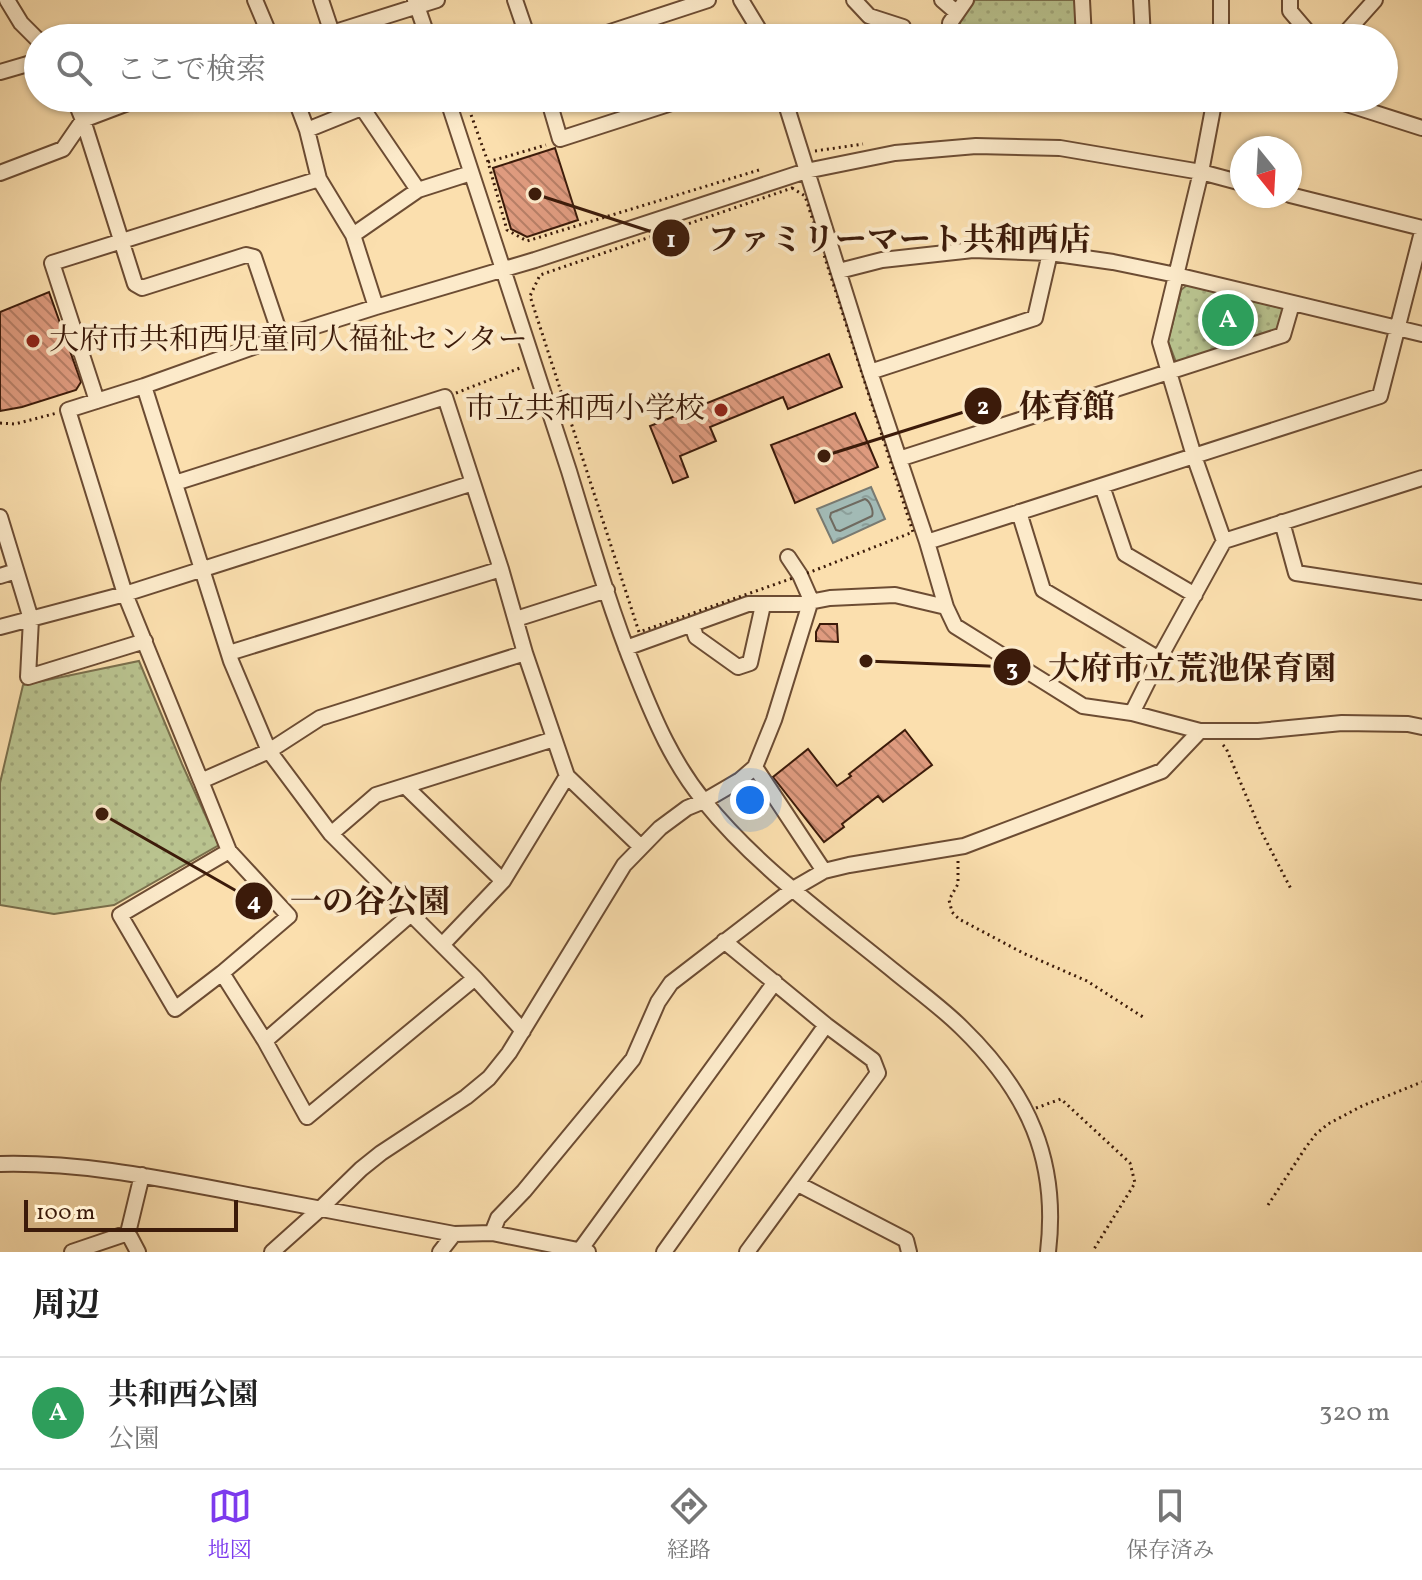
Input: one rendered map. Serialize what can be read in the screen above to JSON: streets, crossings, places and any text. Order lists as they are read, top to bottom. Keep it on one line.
{"places":["ファミリーマート共和西店","大府市共和西児童同人福祉センター","市立共和西小学校","体育館","大府市立荒池保育園","一の谷公園"],"scale_bar":"100 m","north":"bottom","page":{"search":"ここで検索","pins":"A","scale":"100 m","heading":"周辺","list":[{"mark":"A","name":"共和西公園","note":"公園","value":"320 m"}],"nav":["地図","経路","保存済み"]}}
